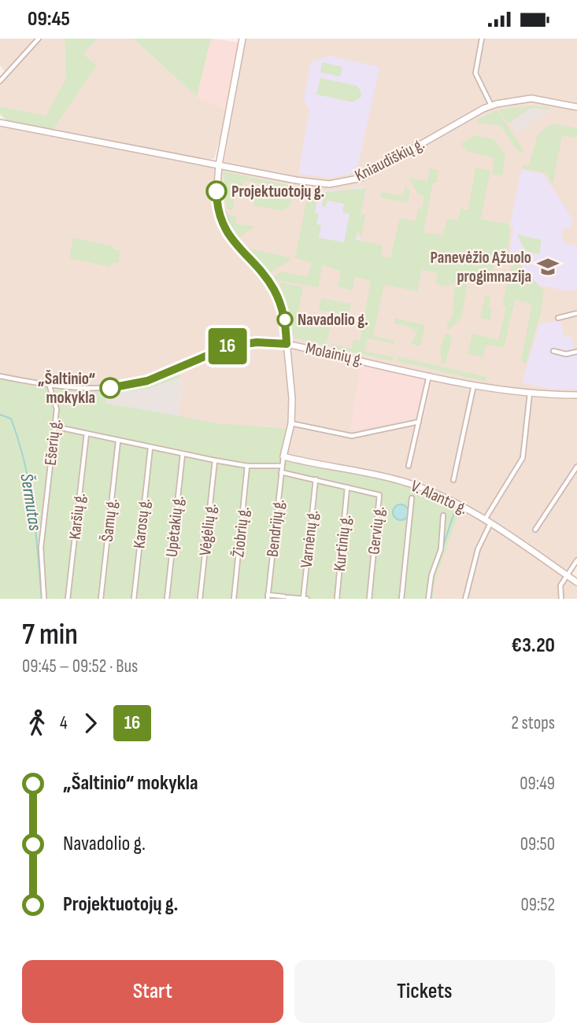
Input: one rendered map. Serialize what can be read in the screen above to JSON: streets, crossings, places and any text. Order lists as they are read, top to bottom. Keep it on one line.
{"streets":{"main road":["Kniaudiškių g.","Molainių g.","V. Alanto g."],"street":["Ešerių g.","Karšių g.","Šamų g.","Karosų g.","Upėtakių g.","Bendrijų g.","Vėgėlių g.","Gervių g.","Žiobrių g.","Varnėnų g.","Kurtinių g."]},"crossings":[["Molainių g.","Ešerių g."],["V. Alanto g.","Bendrijų g."],["Gervių g.","Kurtinių g."]],"water":["Šermutas"],"places":{"other":["Projektuotojų g.","Navadolio g.","„Šaltinio“ mokykla"],"school or university":["Panevėžio Ąžuolo progimnazija"]},"lines":["bus line 16"],"page":{"status":"09:45","on_map":"16","heading":["7 min","09:45 – 09:52 · Bus","€3.20"],"legs":["4","16","2 stops"],"list":[{"name":"„Šaltinio“ mokykla","value":"09:49"},{"name":"Navadolio g.","value":"09:50"},{"name":"Projektuotojų g.","value":"09:52"}],"buttons":["Start","Tickets"]}}
